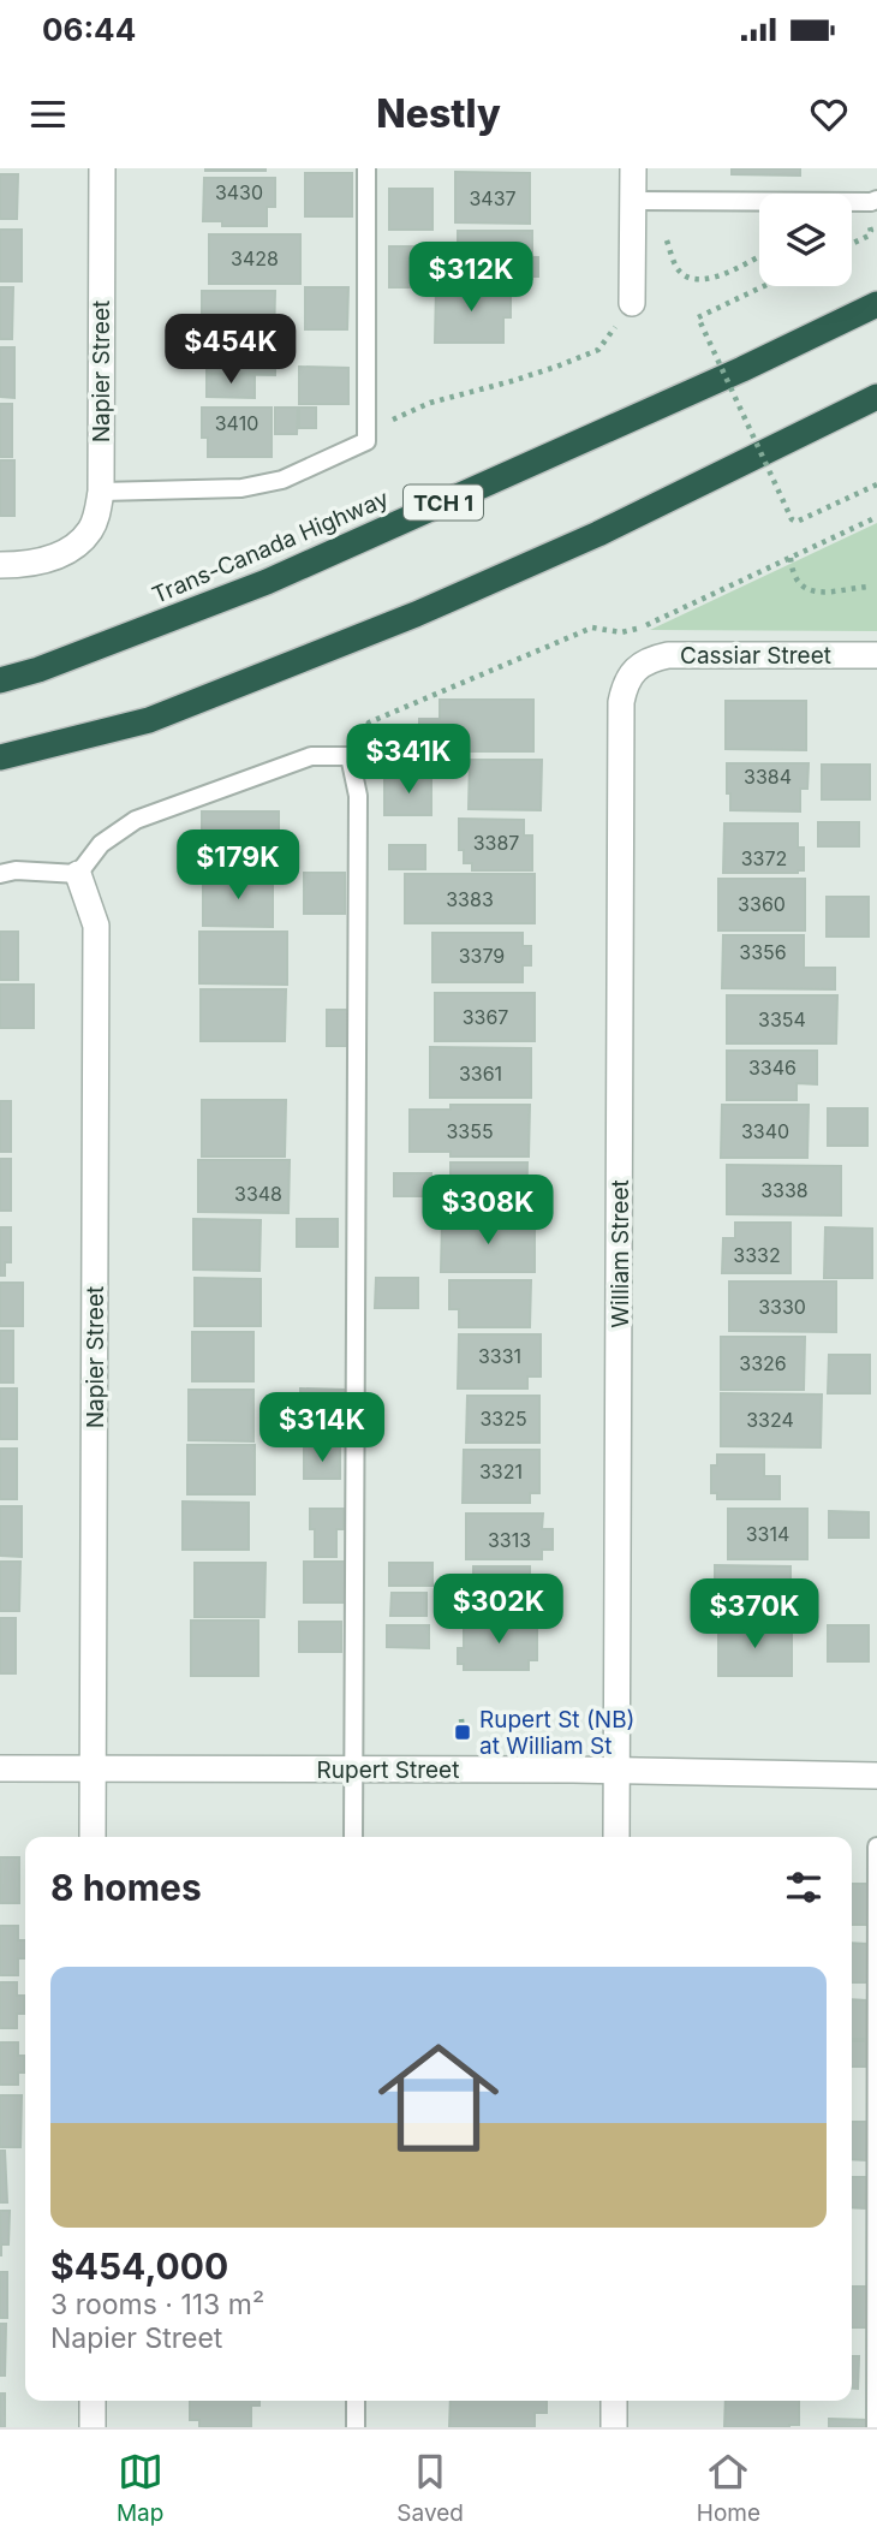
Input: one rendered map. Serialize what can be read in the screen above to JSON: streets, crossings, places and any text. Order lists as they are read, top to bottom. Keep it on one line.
{"streets":{"highway":["TCH 1","Trans-Canada Highway"],"street":["Napier Street","Cassiar Street","William Street","Rupert Street"]},"crossings":[["Napier Street","Rupert Street"],["Cassiar Street","William Street"],["William Street","Rupert Street"]],"places":{"transit":["Rupert St (NB) at William St"]},"house_numbers":["3430","3437","3428","3410","3384","3387","3372","3383","3360","3356","3379","3367","3354","3346","3361","3355","3340","3338","3348","3332","3330","3331","3326","3325","3324","3321","3314","3313"],"page":{"status":"06:44","header":"Nestly","price":["$312K","$454K","$341K","$179K","$308K","$314K","$302K","$370K"],"heading":"8 homes","list":[{"name":"$454,000","note":"3 rooms · 113 m² · Napier Street"}],"tabs":["Map","Saved","Home"]}}
